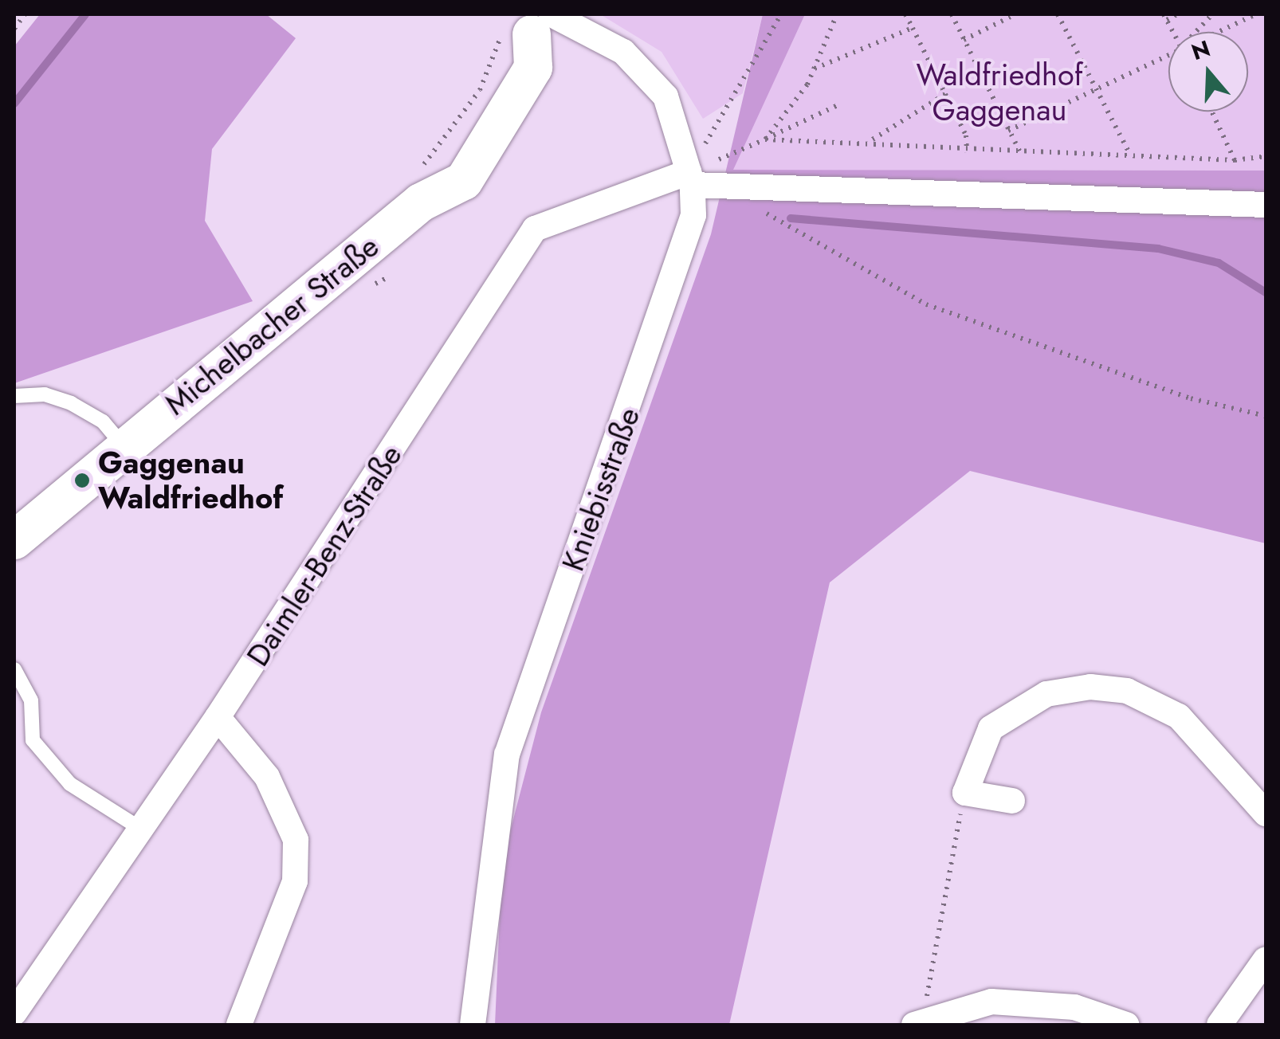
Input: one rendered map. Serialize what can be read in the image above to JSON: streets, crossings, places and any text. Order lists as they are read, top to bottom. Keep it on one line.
{"streets":{"main road":["Michelbacher Straße"],"street":["Kniebisstraße","Daimler-Benz-Straße"]},"crossings":[["Michelbacher Straße","Kniebisstraße"],["Kniebisstraße","Daimler-Benz-Straße"]],"parks":["Waldfriedhof Gaggenau"],"places":["Gaggenau Waldfriedhof"],"north":"top"}
